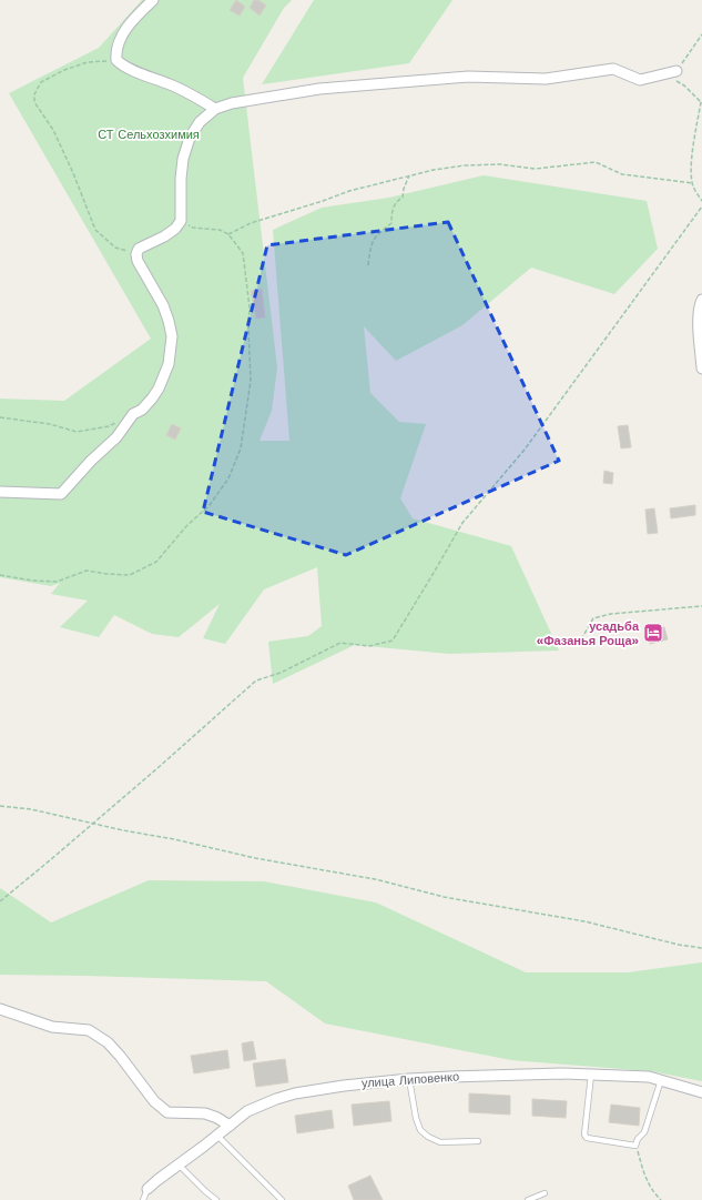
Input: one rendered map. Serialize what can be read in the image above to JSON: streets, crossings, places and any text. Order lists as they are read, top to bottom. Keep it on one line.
{"streets":{"street":["улица Липовенко"]},"parks":["СТ Сельхозхимия"],"places":{"hotel":["усадьба «Фазанья Роща»"]}}
